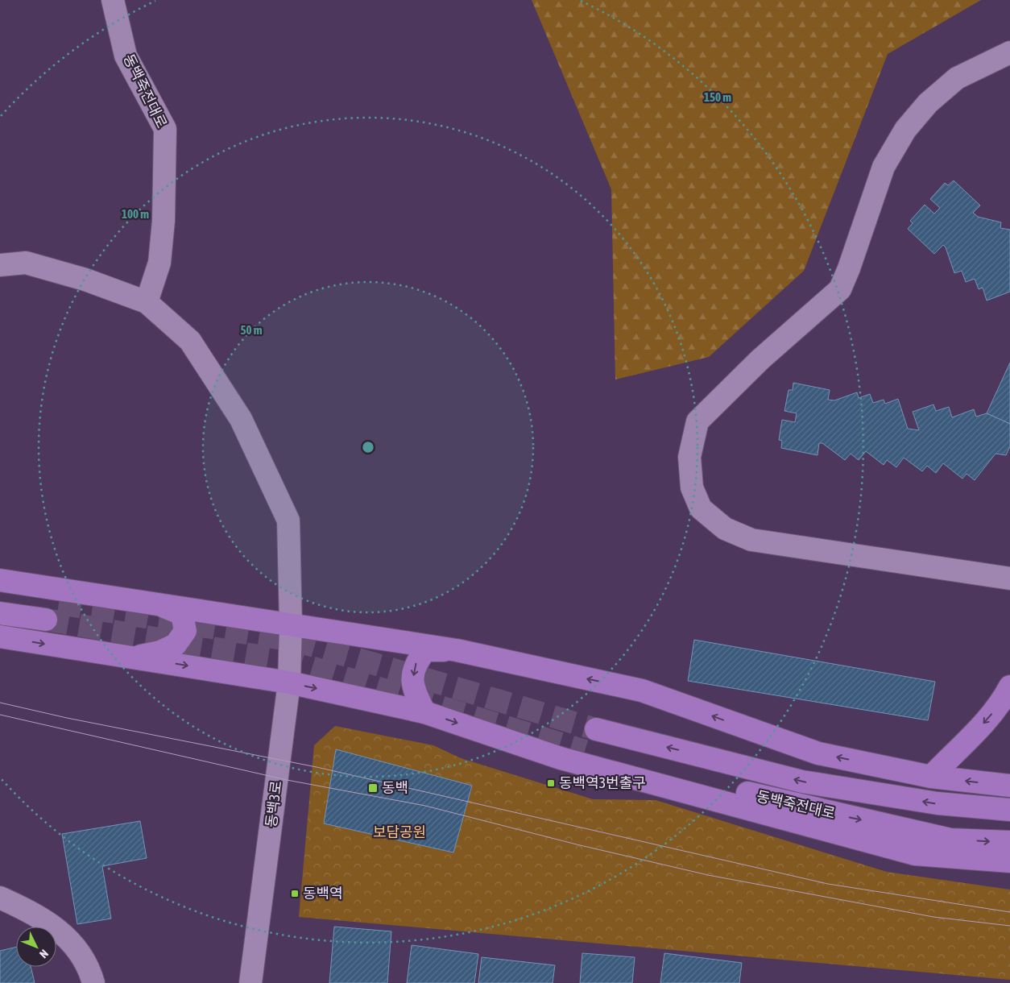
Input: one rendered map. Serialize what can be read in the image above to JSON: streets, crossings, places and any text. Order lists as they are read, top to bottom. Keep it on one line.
{"streets":{"main road":["동백죽전대로"],"street":["동백3로"]},"crossings":[["동백죽전대로","동백3로"]],"parks":["보담공원"],"places":{"transit":["동백역3번출구","동백","동백역"]},"north":"bottom right","rings":["150 m","100 m","50 m"]}
